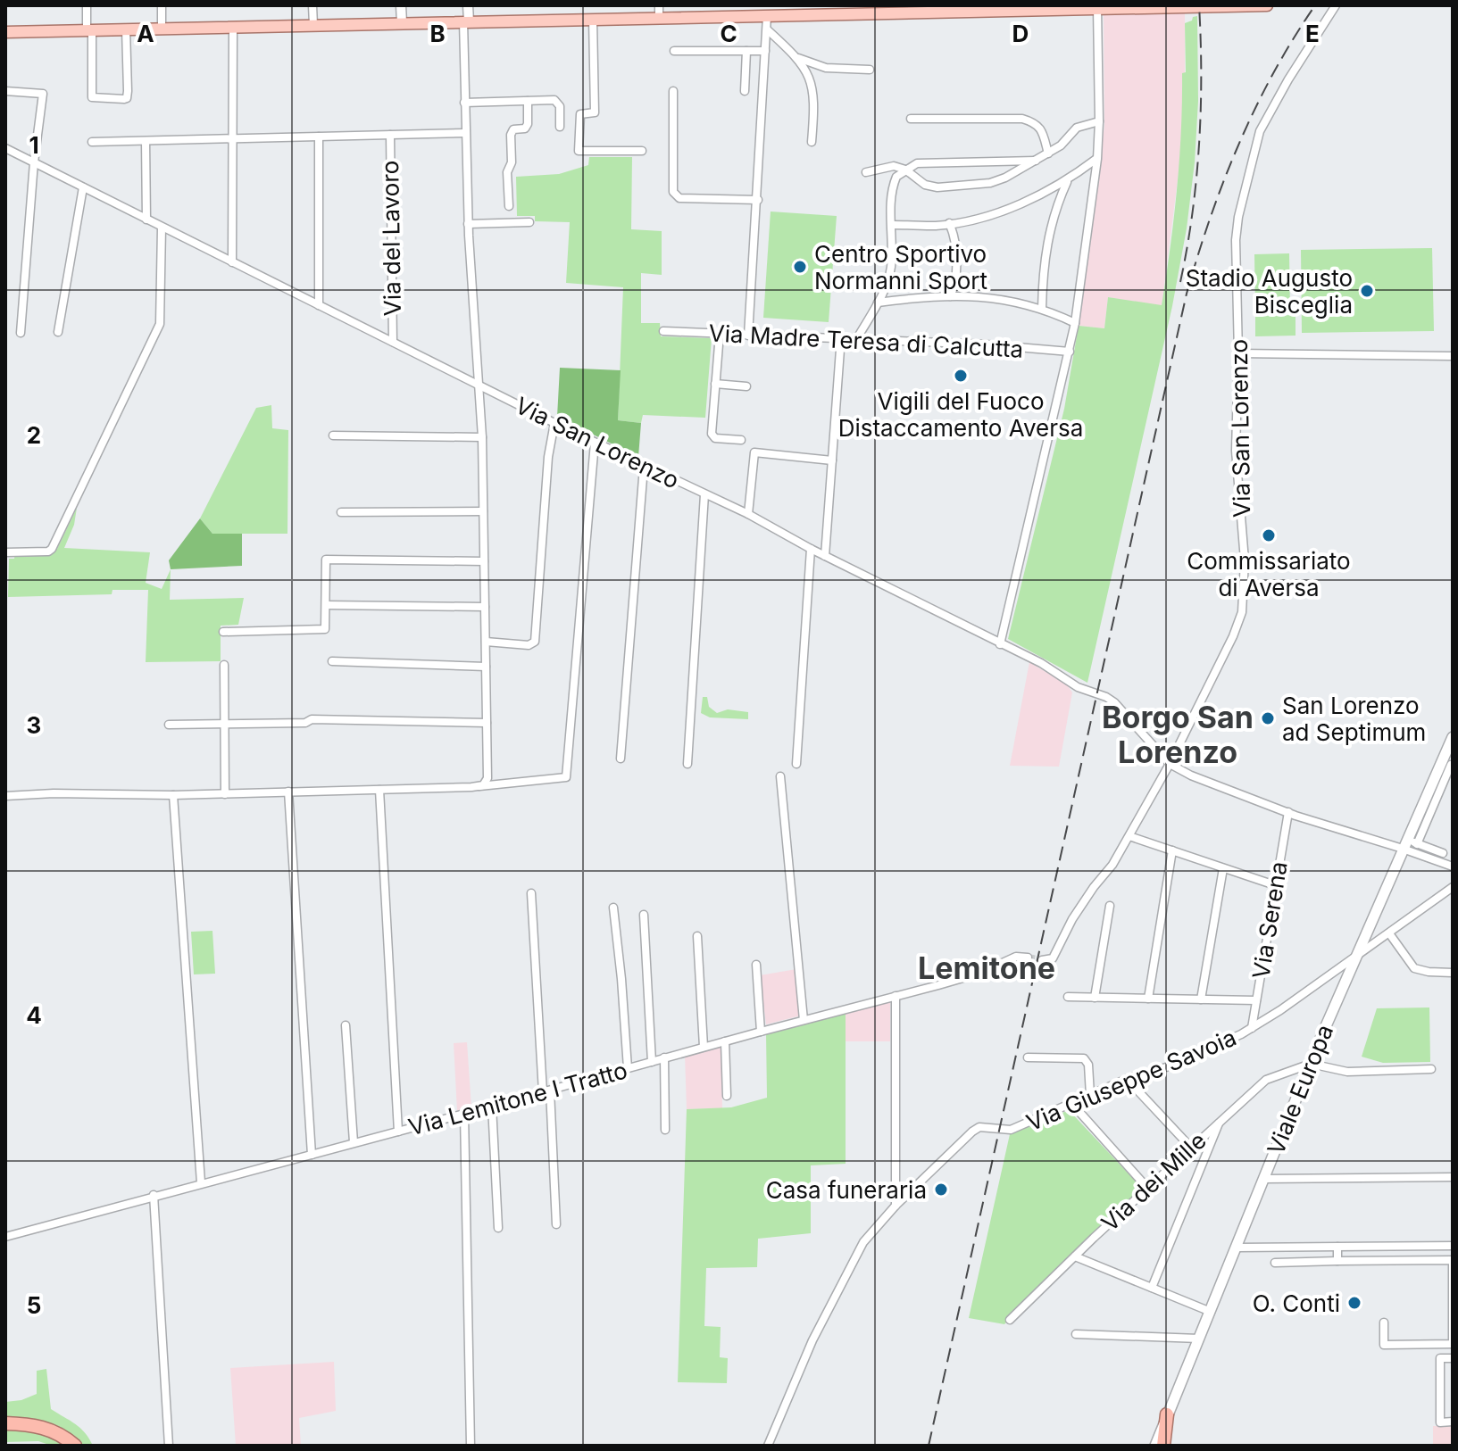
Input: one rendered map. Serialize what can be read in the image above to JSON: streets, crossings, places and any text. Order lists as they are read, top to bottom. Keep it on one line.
{"streets":{"main road":["Viale Europa"],"street":["Via del Lavoro","Via Madre Teresa di Calcutta","Via San Lorenzo","Via Serena","Via Giuseppe Savoia","Via Lemitone I Tratto","Via dei Mille"]},"crossings":[["Via del Lavoro","Via San Lorenzo"],["Via San Lorenzo","Via Serena"],["Via San Lorenzo","Viale Europa"],["Via Serena","Via Giuseppe Savoia"],["Via Giuseppe Savoia","Viale Europa"],["Viale Europa","Via dei Mille"]],"districts":["Borgo San Lorenzo","Lemitone"],"places":["Centro Sportivo Normanni Sport","Stadio Augusto Bisceglia","Vigili del Fuoco Distaccamento Aversa","Commissariato di Aversa","San Lorenzo ad Septimum","Casa funeraria","O. Conti"],"grid":{"columns":["A","B","C","D","E"],"rows":["1","2","3","4","5"]}}
